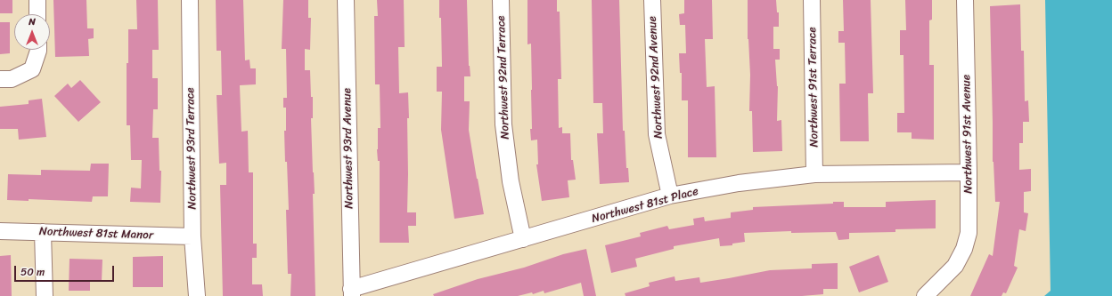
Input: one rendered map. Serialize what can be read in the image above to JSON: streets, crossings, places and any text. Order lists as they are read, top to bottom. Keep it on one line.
{"streets":{"street":["Northwest 92nd Terrace","Northwest 92nd Avenue","Northwest 91st Terrace","Northwest 91st Avenue","Northwest 93rd Terrace","Northwest 93rd Avenue","Northwest 81st Place","Northwest 81st Manor"]},"crossings":[["Northwest 92nd Terrace","Northwest 81st Place"],["Northwest 92nd Avenue","Northwest 81st Place"],["Northwest 91st Terrace","Northwest 81st Place"],["Northwest 91st Avenue","Northwest 81st Place"],["Northwest 93rd Terrace","Northwest 81st Manor"],["Northwest 93rd Avenue","Northwest 81st Place"]],"scale_bar":"50 m","north":"top"}
